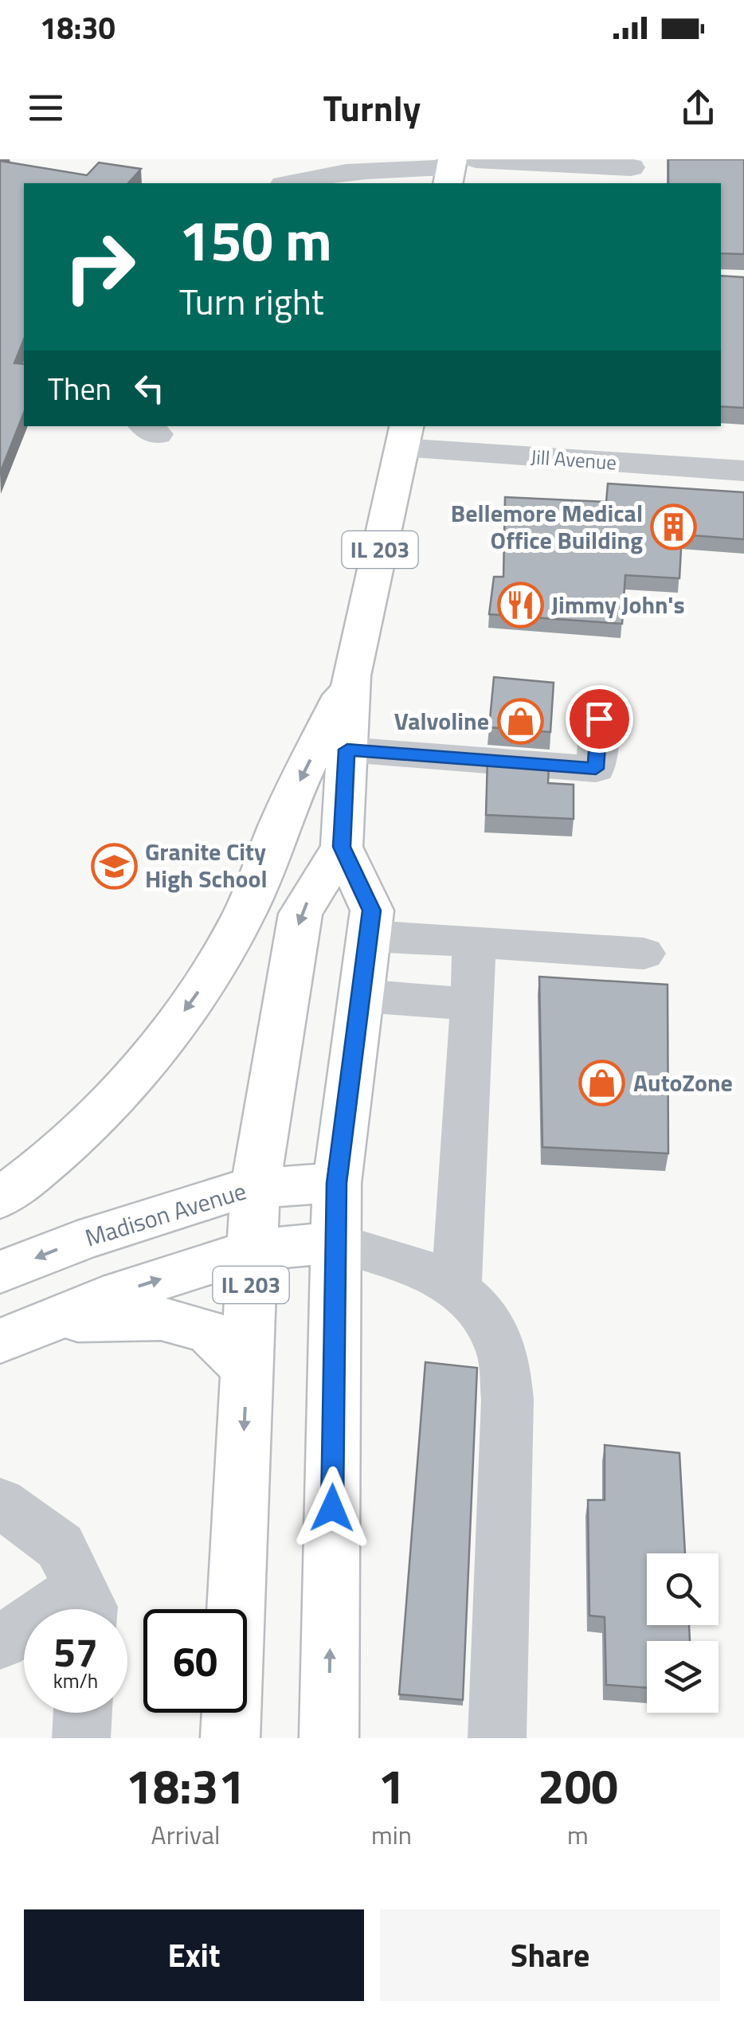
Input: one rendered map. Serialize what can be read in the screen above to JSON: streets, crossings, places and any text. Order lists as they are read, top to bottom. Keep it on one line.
{"streets":{"main road":["IL 203","Madison Avenue"],"street":["Jill Avenue"]},"crossings":[["Jill Avenue","IL 203"],["IL 203","Madison Avenue"]],"places":{"building":["Bellemore Medical Office Building"],"restaurant":["Jimmy John's"],"shop":["Valvoline","AutoZone"],"school or university":["Granite City High School"]},"page":{"status":"18:30","header":"Turnly","turn":["150 m","Turn right"],"then":"Then","speed":"57 km/h","limit":"60","eta":["18:31","Arrival","1","min","200","m"],"buttons":["Exit","Share"]}}
